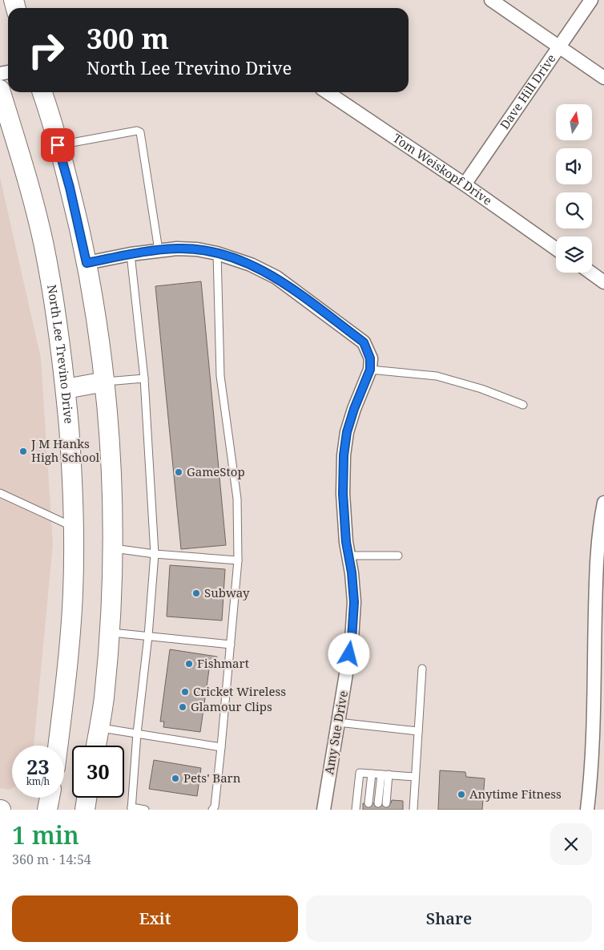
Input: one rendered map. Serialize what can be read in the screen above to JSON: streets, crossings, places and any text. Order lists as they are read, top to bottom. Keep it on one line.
{"streets":{"main road":["North Lee Trevino Drive"],"street":["Dave Hill Drive","Tom Weiskopf Drive","Amy Sue Drive"]},"crossings":[["Dave Hill Drive","Tom Weiskopf Drive"]],"places":["J M Hanks High School","GameStop","Subway","Fishmart","Cricket Wireless","Glamour Clips","Pets' Barn","Anytime Fitness"],"north":"top","page":{"turn":["300 m","North Lee Trevino Drive"],"speed":"23 km/h","limit":"30","heading":["1 min","360 m · 14:54"],"buttons":["Exit","Share"]}}
